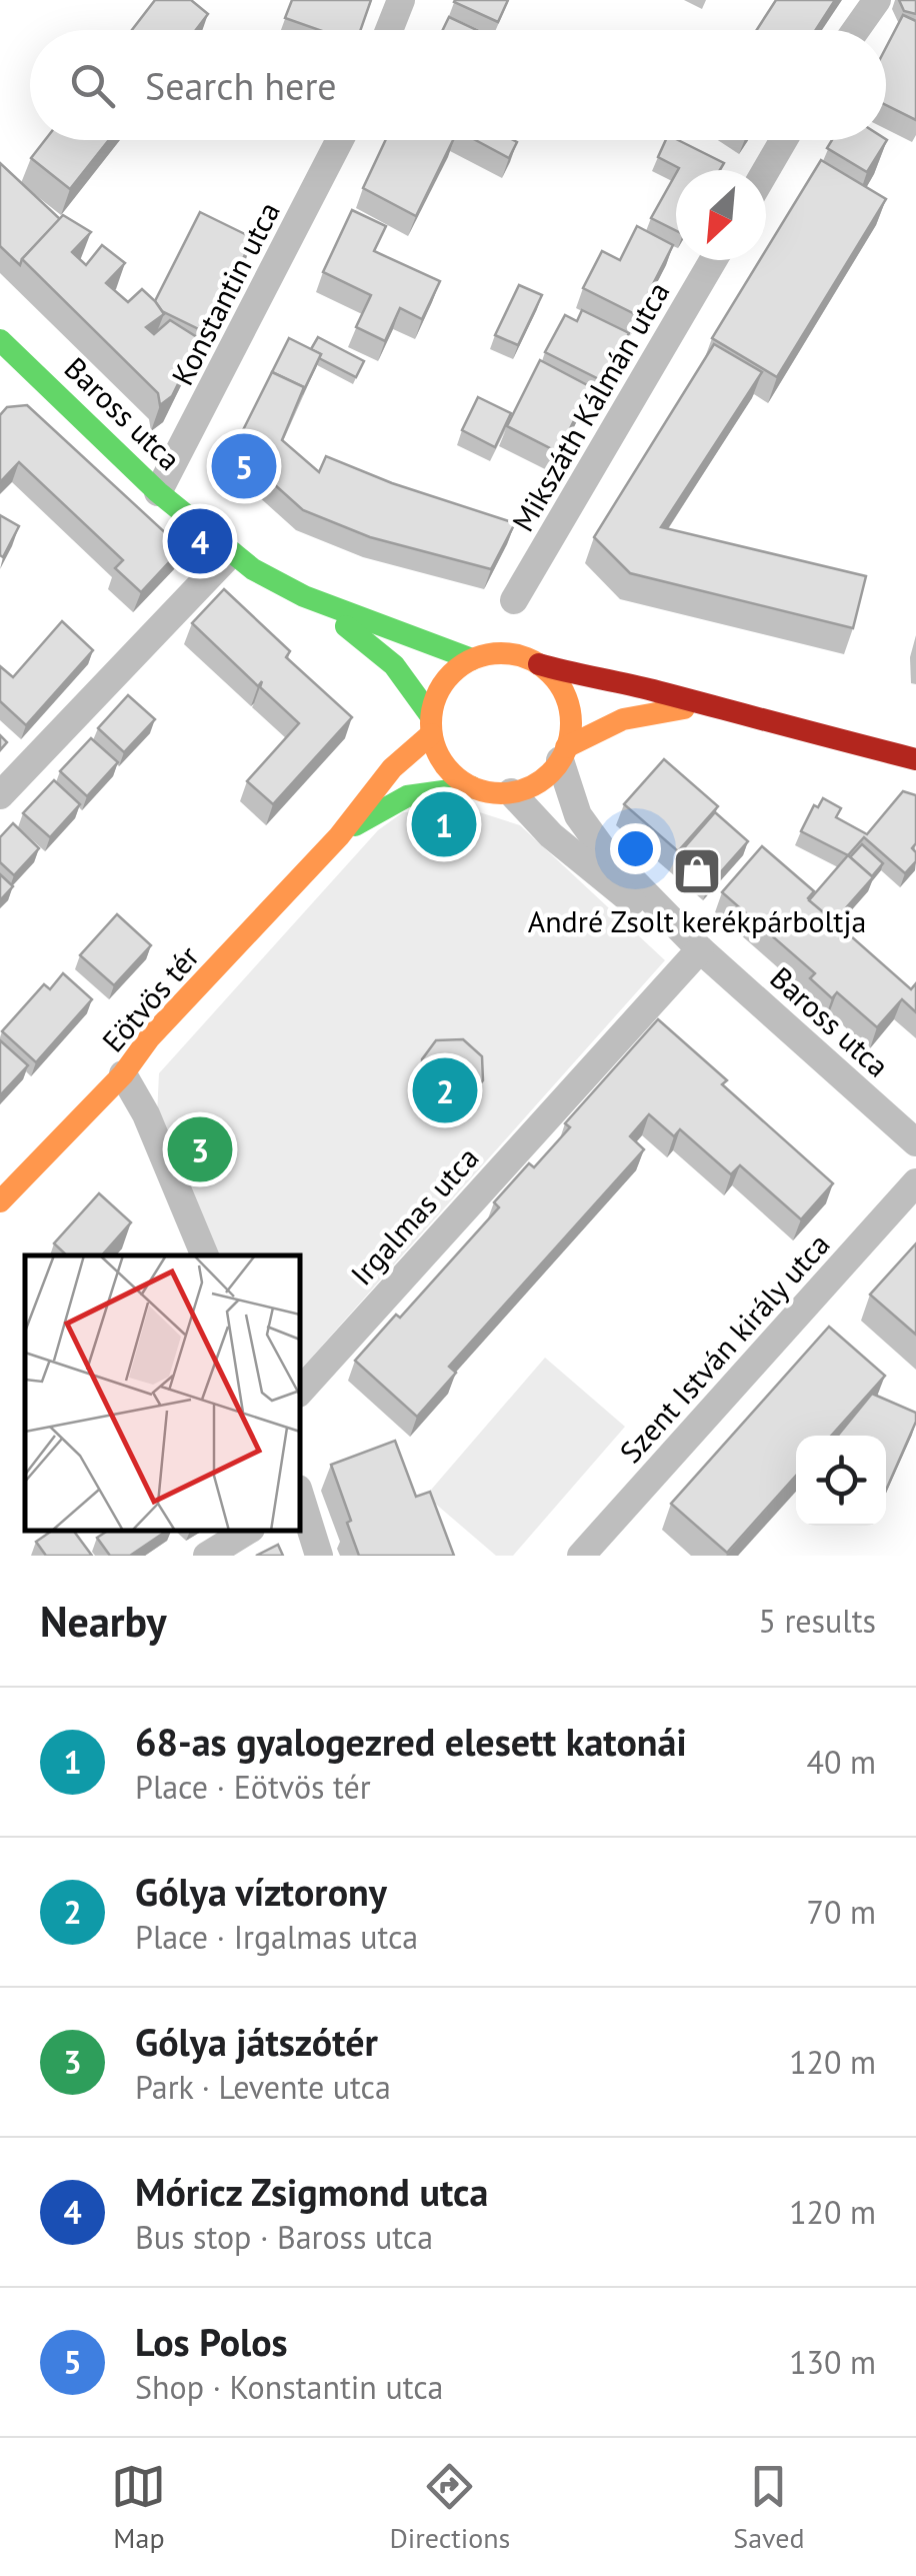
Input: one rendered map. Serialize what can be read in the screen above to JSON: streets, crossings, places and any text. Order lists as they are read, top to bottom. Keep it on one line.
{"streets":{"street":["Konstantin utca","Mikszáth Kálmán utca","Baross utca","Eötvös tér","Irgalmas utca","Szent István király utca"]},"crossings":[["Konstantin utca","Baross utca"],["Baross utca","Eötvös tér"],["Baross utca","Irgalmas utca"]],"places":{"shop":["André Zsolt kerékpárboltja"]},"north":"bottom left","page":{"search":"Search here","pins":["5","4","1","2","3"],"heading":["Nearby","5 results"],"list":[{"mark":"1","name":"68-as gyalogezred elesett katonái","note":"Place · Eötvös tér","value":"40 m"},{"mark":"2","name":"Gólya víztorony","note":"Place · Irgalmas utca","value":"70 m"},{"mark":"3","name":"Gólya játszótér","note":"Park · Levente utca","value":"120 m"},{"mark":"4","name":"Móricz Zsigmond utca","note":"Bus stop · Baross utca","value":"120 m"},{"mark":"5","name":"Los Polos","note":"Shop · Konstantin utca","value":"130 m"}],"nav":["Map","Directions","Saved"]}}
